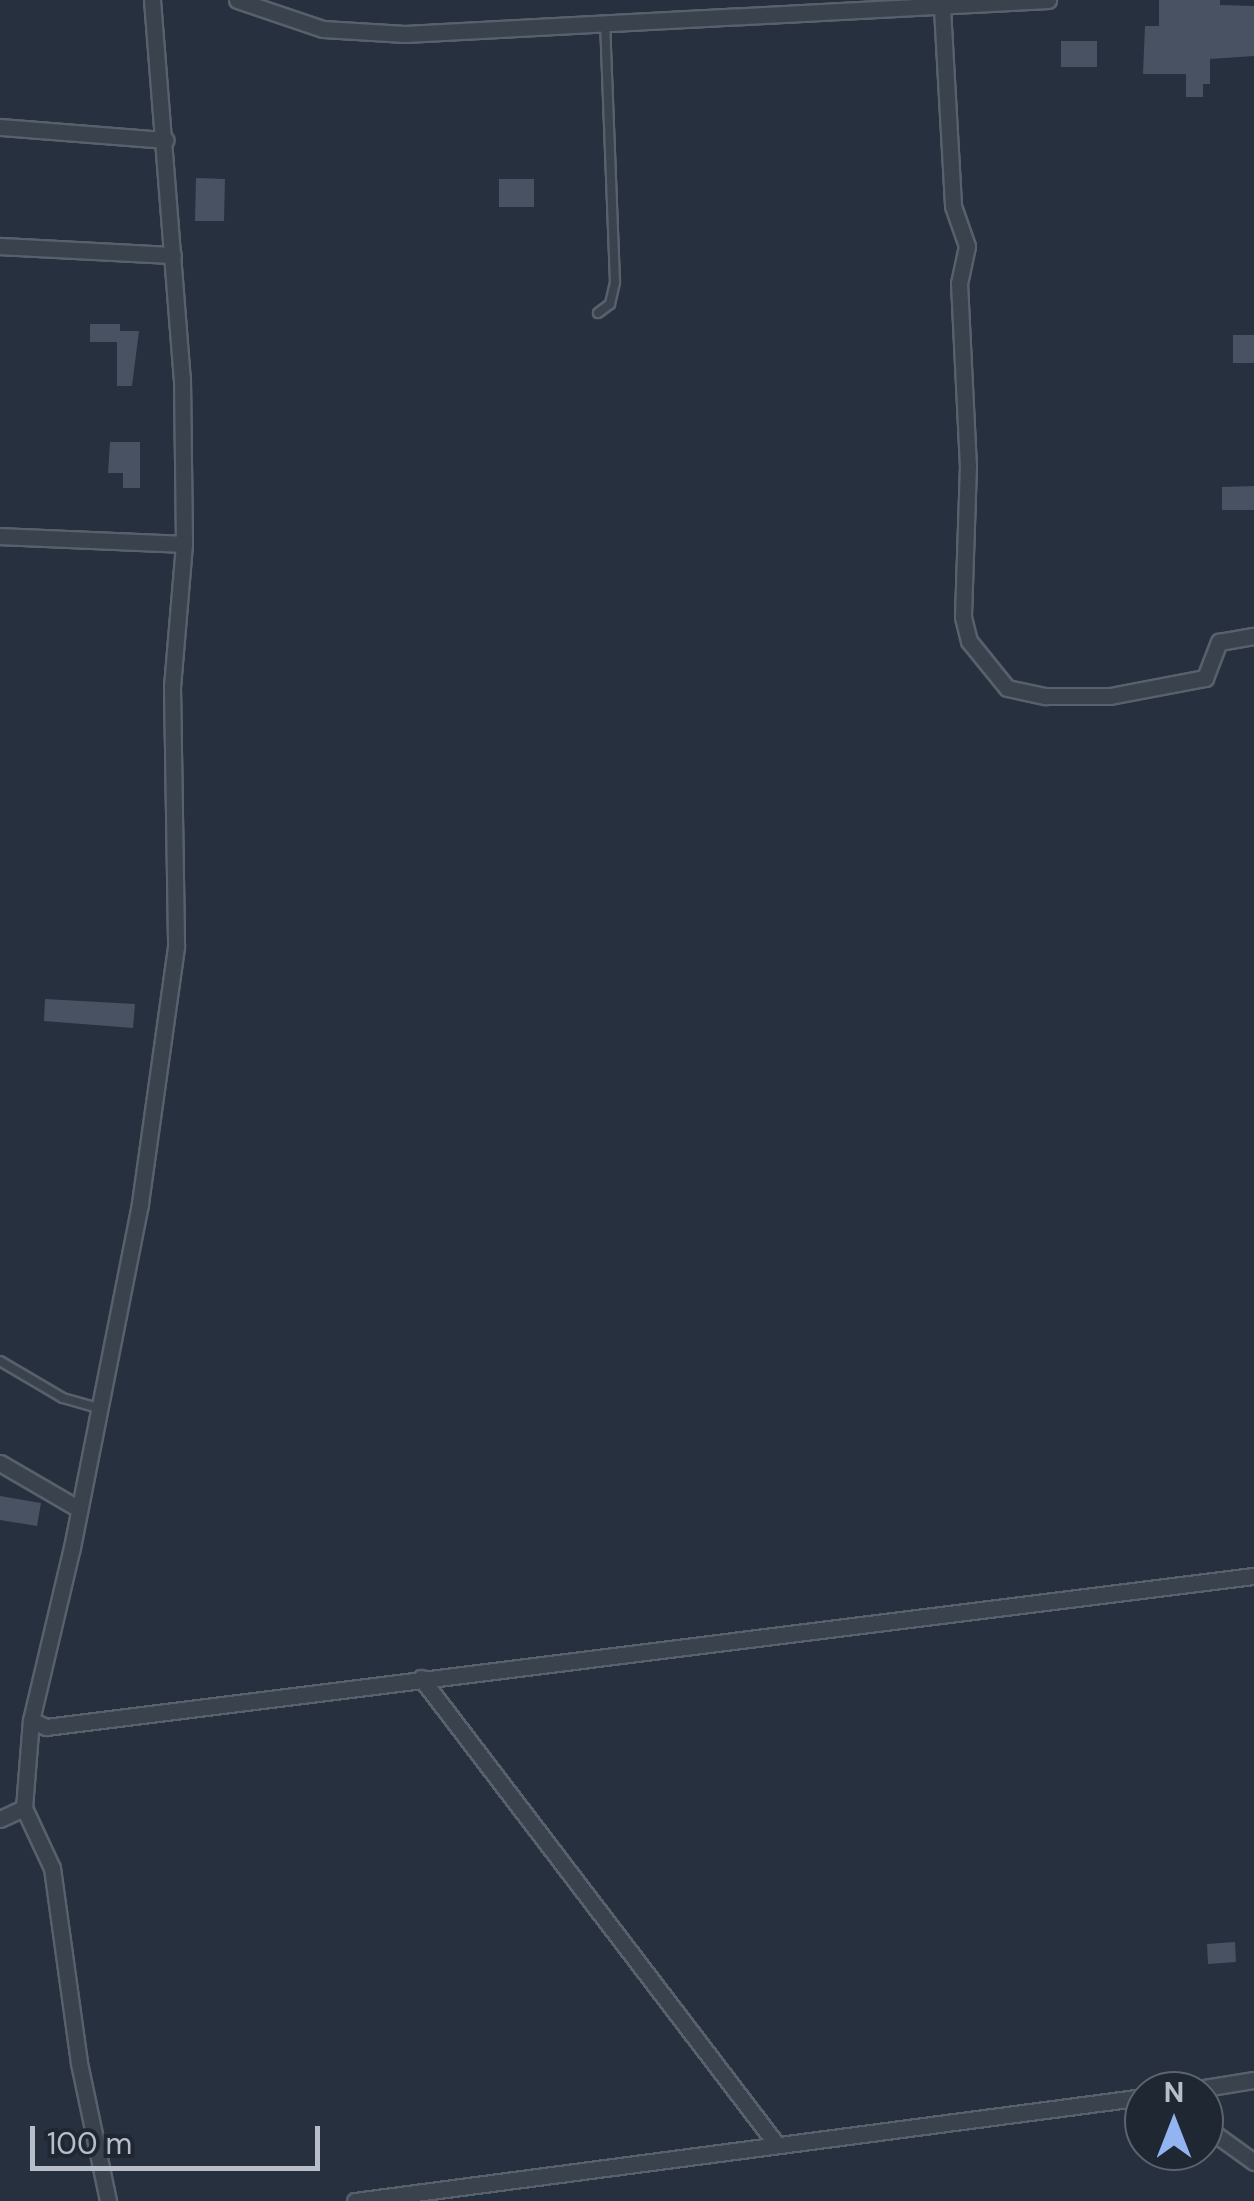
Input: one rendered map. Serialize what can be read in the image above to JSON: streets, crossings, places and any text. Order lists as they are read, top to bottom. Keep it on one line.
{"scale_bar":"100 m","north":"top"}
